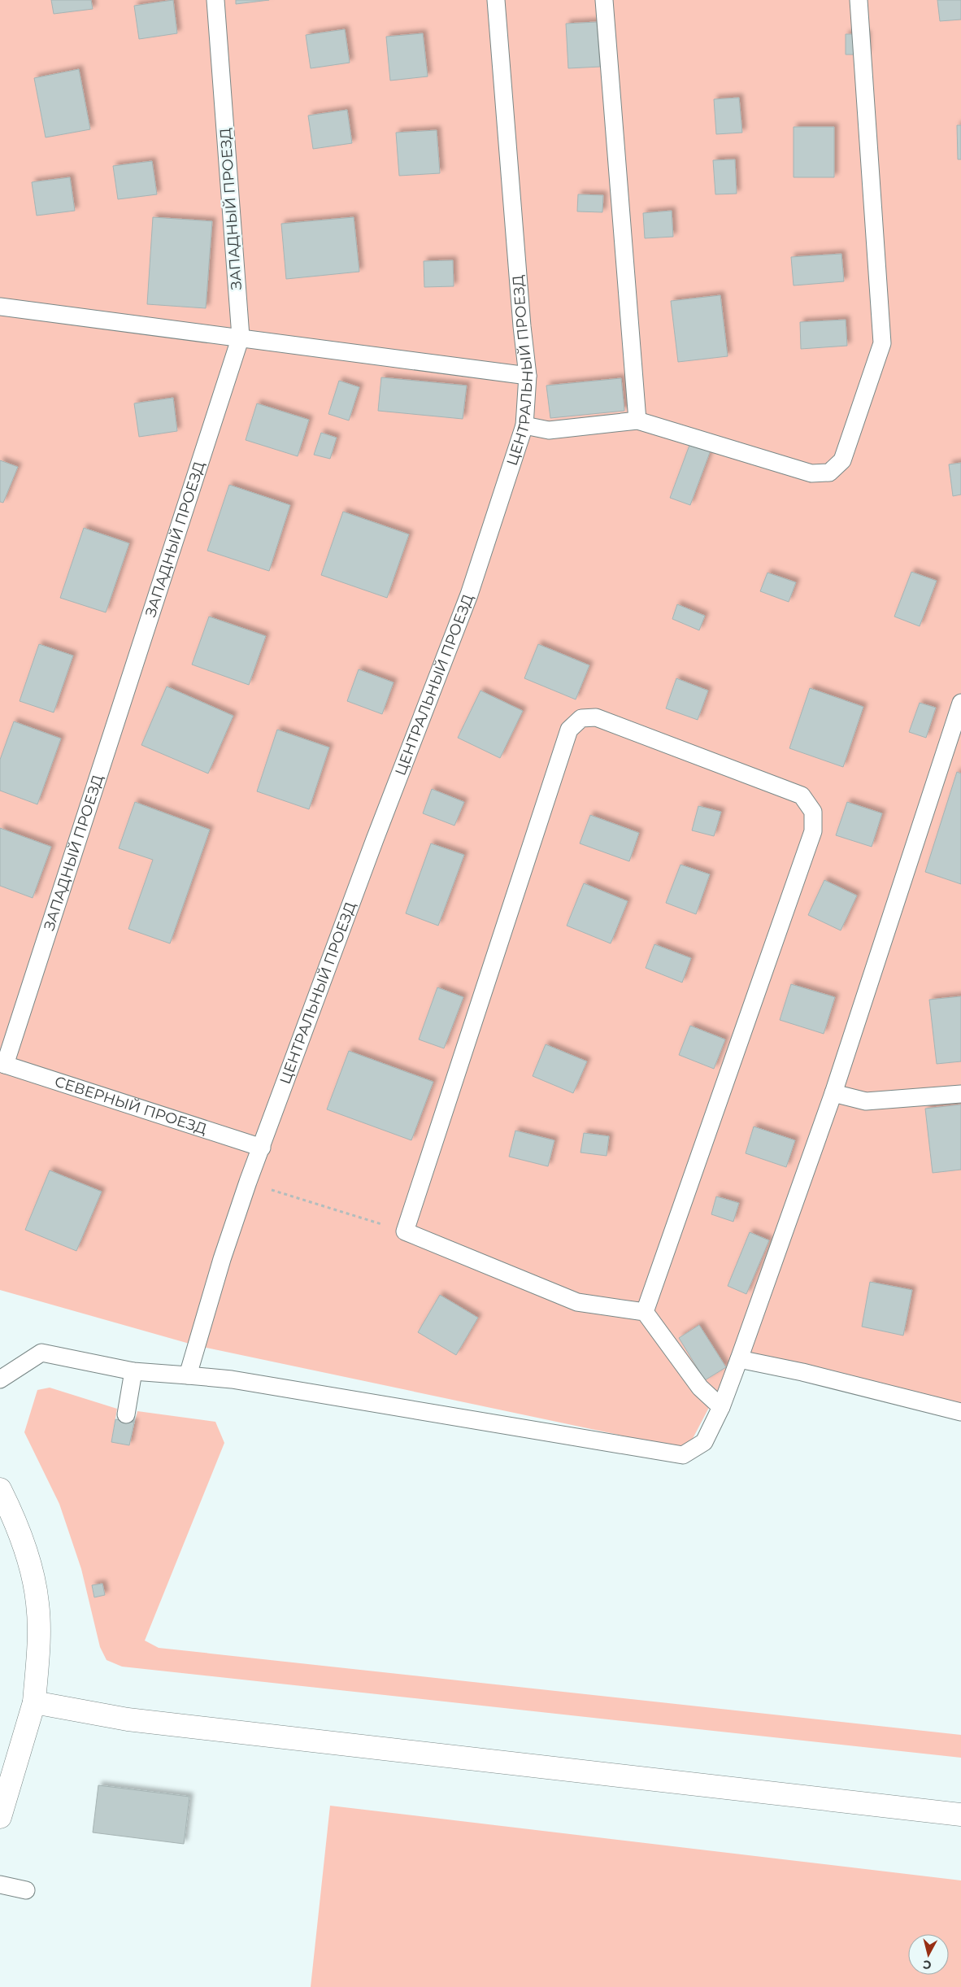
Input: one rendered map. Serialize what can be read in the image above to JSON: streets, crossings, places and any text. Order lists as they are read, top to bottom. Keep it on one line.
{"streets":{"lane":["ЗАПАДНЫЙ ПРОЕЗД","ЦЕНТРАЛЬНЫЙ ПРОЕЗД","СЕВЕРНЫЙ ПРОЕЗД"]},"crossings":[["ЗАПАДНЫЙ ПРОЕЗД","СЕВЕРНЫЙ ПРОЕЗД"],["ЦЕНТРАЛЬНЫЙ ПРОЕЗД","СЕВЕРНЫЙ ПРОЕЗД"]],"north":"bottom"}
